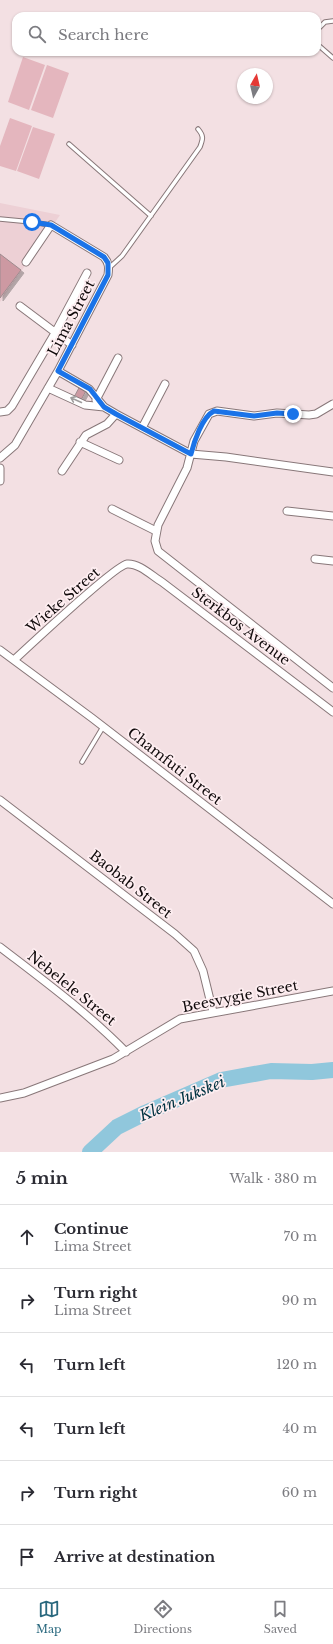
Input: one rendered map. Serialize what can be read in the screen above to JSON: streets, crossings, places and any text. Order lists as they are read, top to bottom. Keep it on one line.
{"streets":{"street":["Lima Street","Wieke Street","Sterkbos Avenue","Chamfuti Street","Baobab Street","Nebelele Street","Beesvygie Street"]},"crossings":[["Wieke Street","Sterkbos Avenue"],["Wieke Street","Chamfuti Street"],["Baobab Street","Beesvygie Street"],["Nebelele Street","Beesvygie Street"]],"water":["Klein Jukskei"],"north":"top","page":{"search":"Search here","heading":["5 min","Walk · 380 m"],"list":[["Continue","Lima Street","70 m"],["Turn right","Lima Street","90 m"],["Turn left","120 m"],["Turn left","40 m"],["Turn right","60 m"],"Arrive at destination"],"nav":["Map","Directions","Saved"]}}
